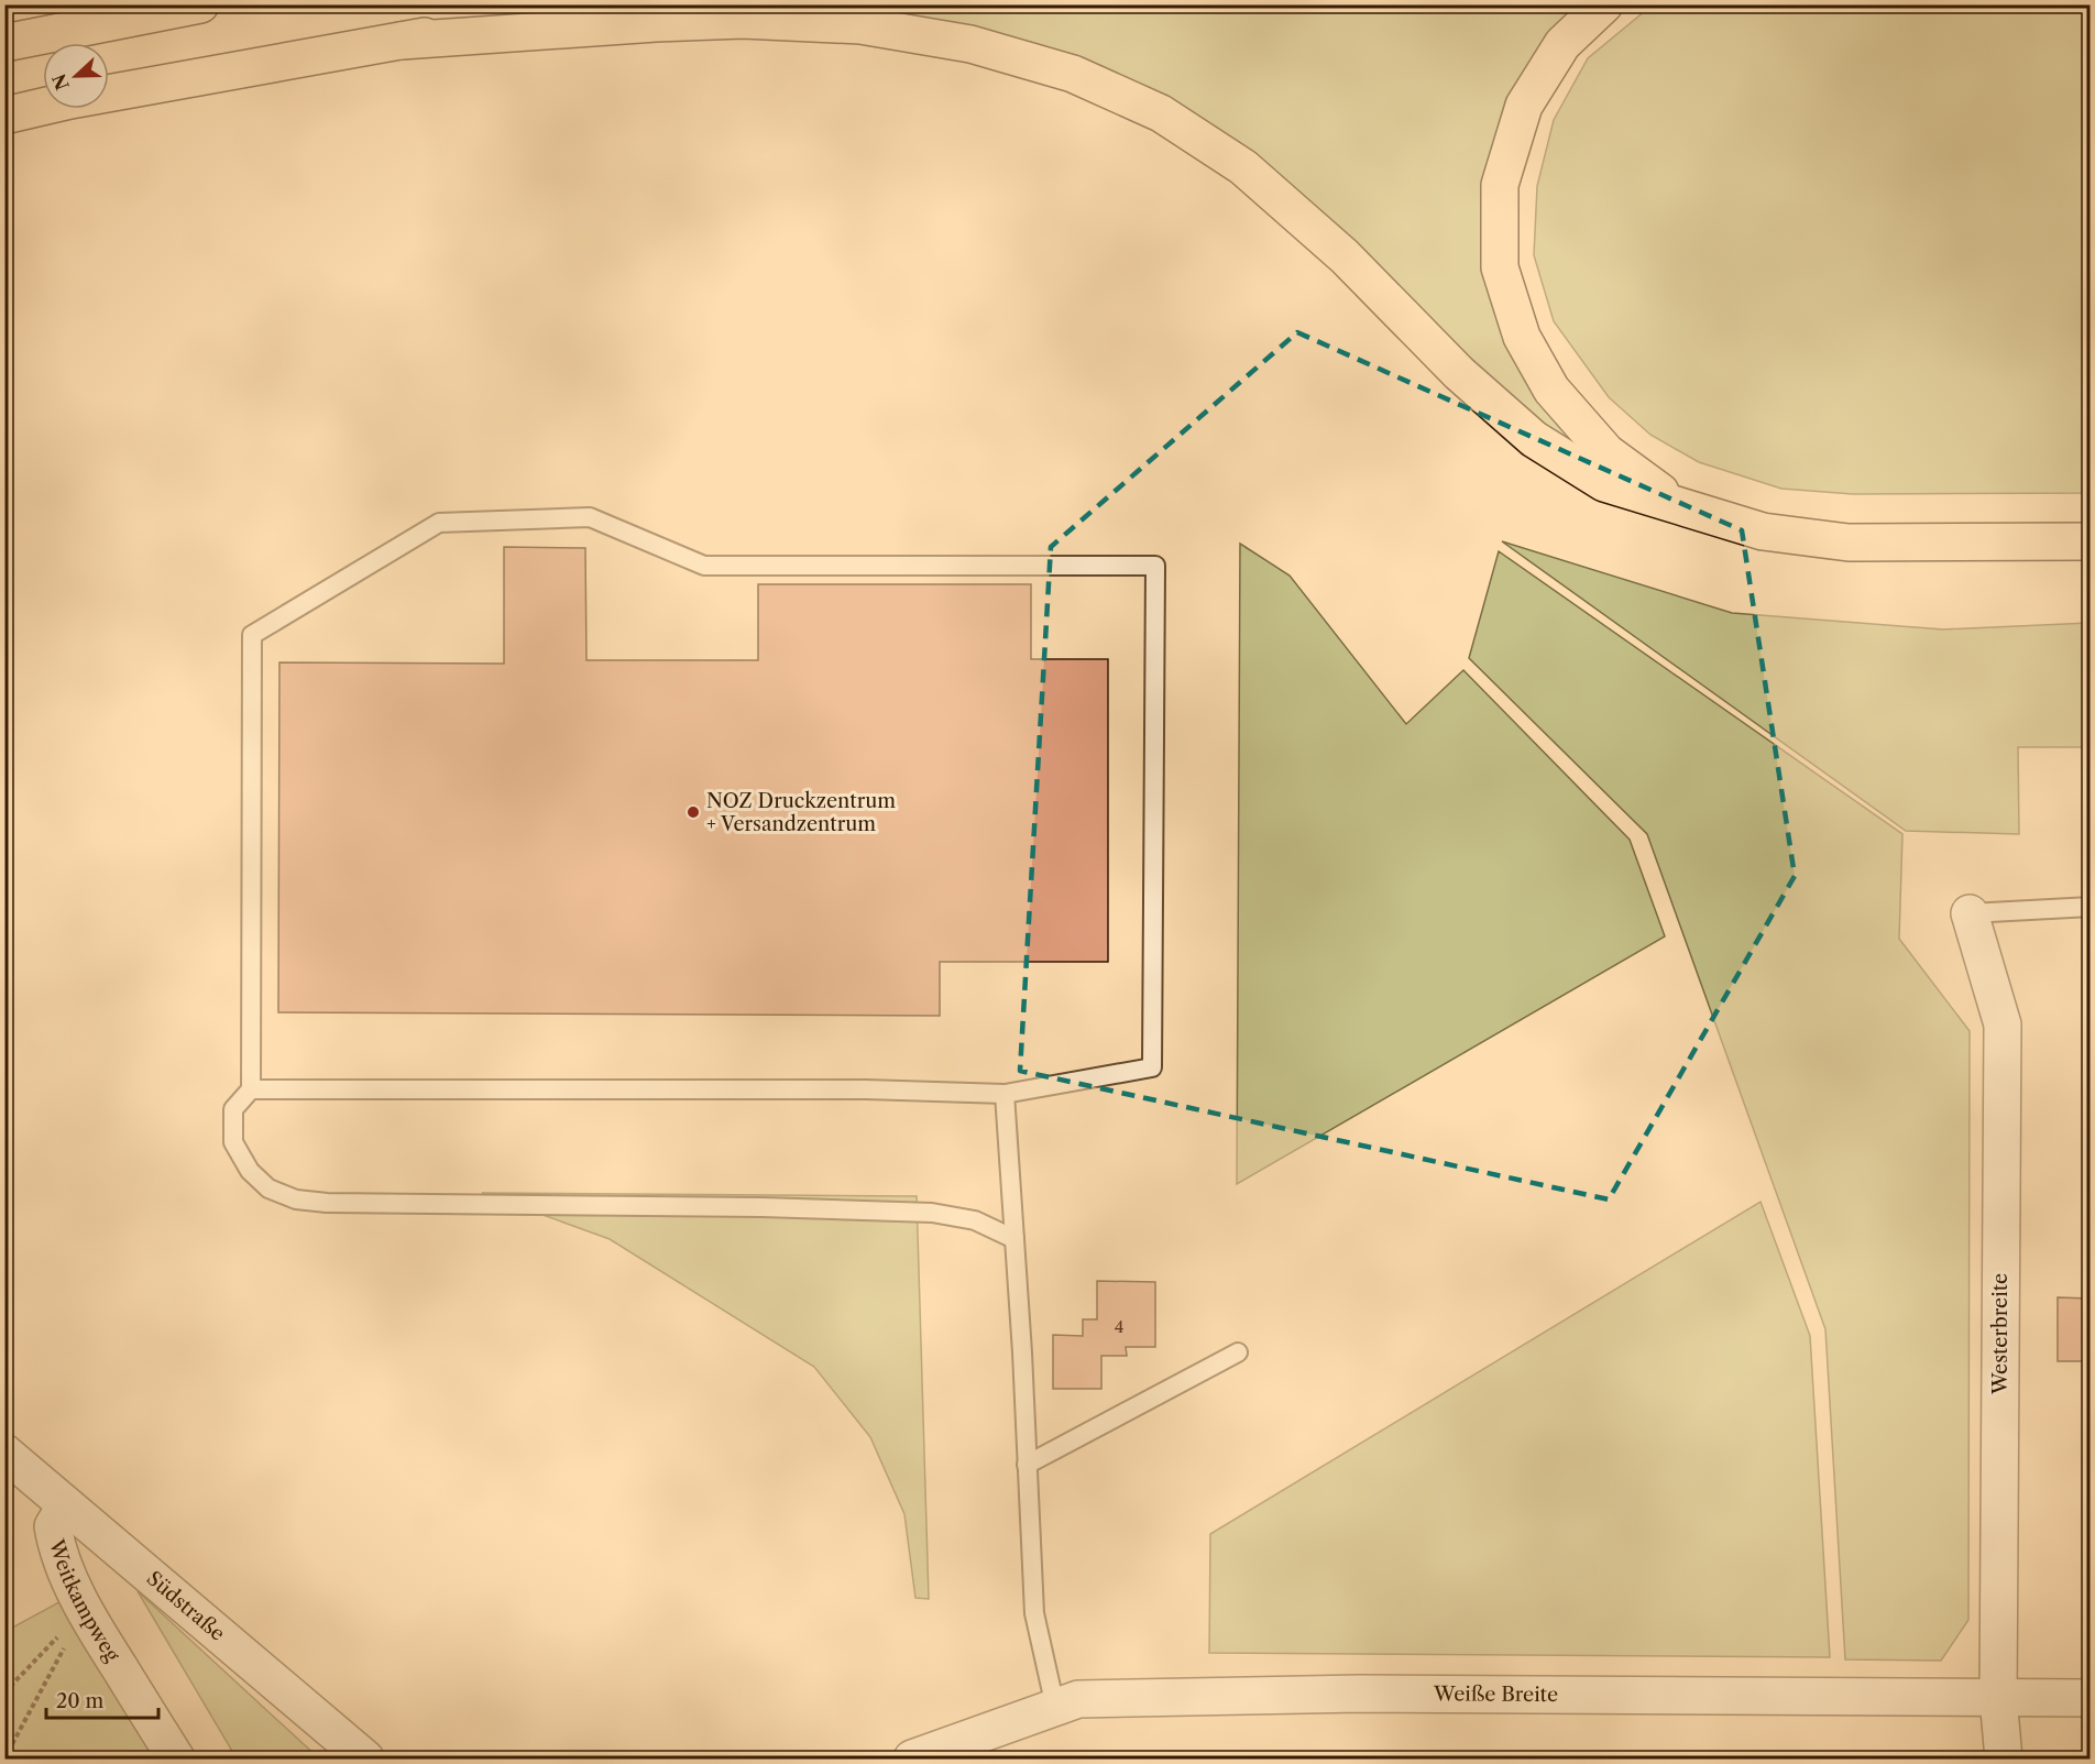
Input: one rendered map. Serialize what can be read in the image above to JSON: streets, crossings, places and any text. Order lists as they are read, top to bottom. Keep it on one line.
{"streets":{"street":["Westerbreite","Weitkampweg","Südstraße","Weiße Breite"]},"crossings":[["Westerbreite","Weiße Breite"],["Weitkampweg","Südstraße"]],"places":["NOZ Druckzentrum + Versandzentrum"],"house_numbers":["4"],"scale_bar":"20 m","north":"left"}
